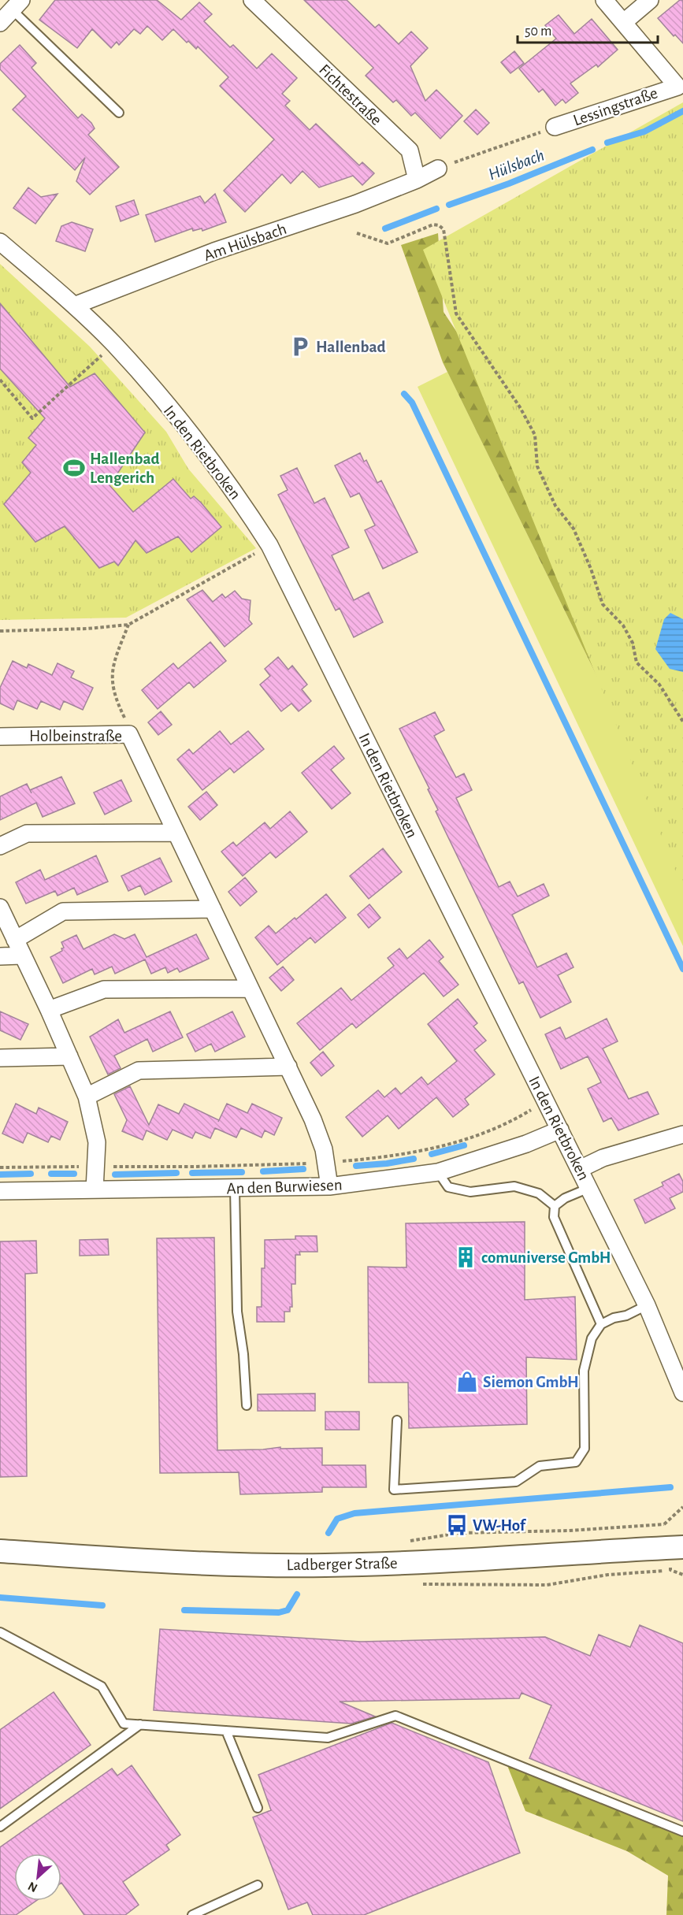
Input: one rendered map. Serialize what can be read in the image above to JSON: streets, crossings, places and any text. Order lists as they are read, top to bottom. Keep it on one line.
{"streets":{"main road":["Ladberger Straße"],"street":["Fichtestraße","Lessingstraße","Am Hülsbach","In den Rietbroken","Holbeinstraße","An den Burwiesen"]},"crossings":[["Fichtestraße","Am Hülsbach"],["Am Hülsbach","In den Rietbroken"],["In den Rietbroken","An den Burwiesen"],["Holbeinstraße","An den Burwiesen"]],"water":["Hülsbach"],"places":{"parking":["Hallenbad"],"sports":["Hallenbad Lengerich"],"building":["comuniverse GmbH"],"shop":["Siemon GmbH"],"bus stop":["VW-Hof"]},"scale_bar":"50 m","north":"bottom left"}
